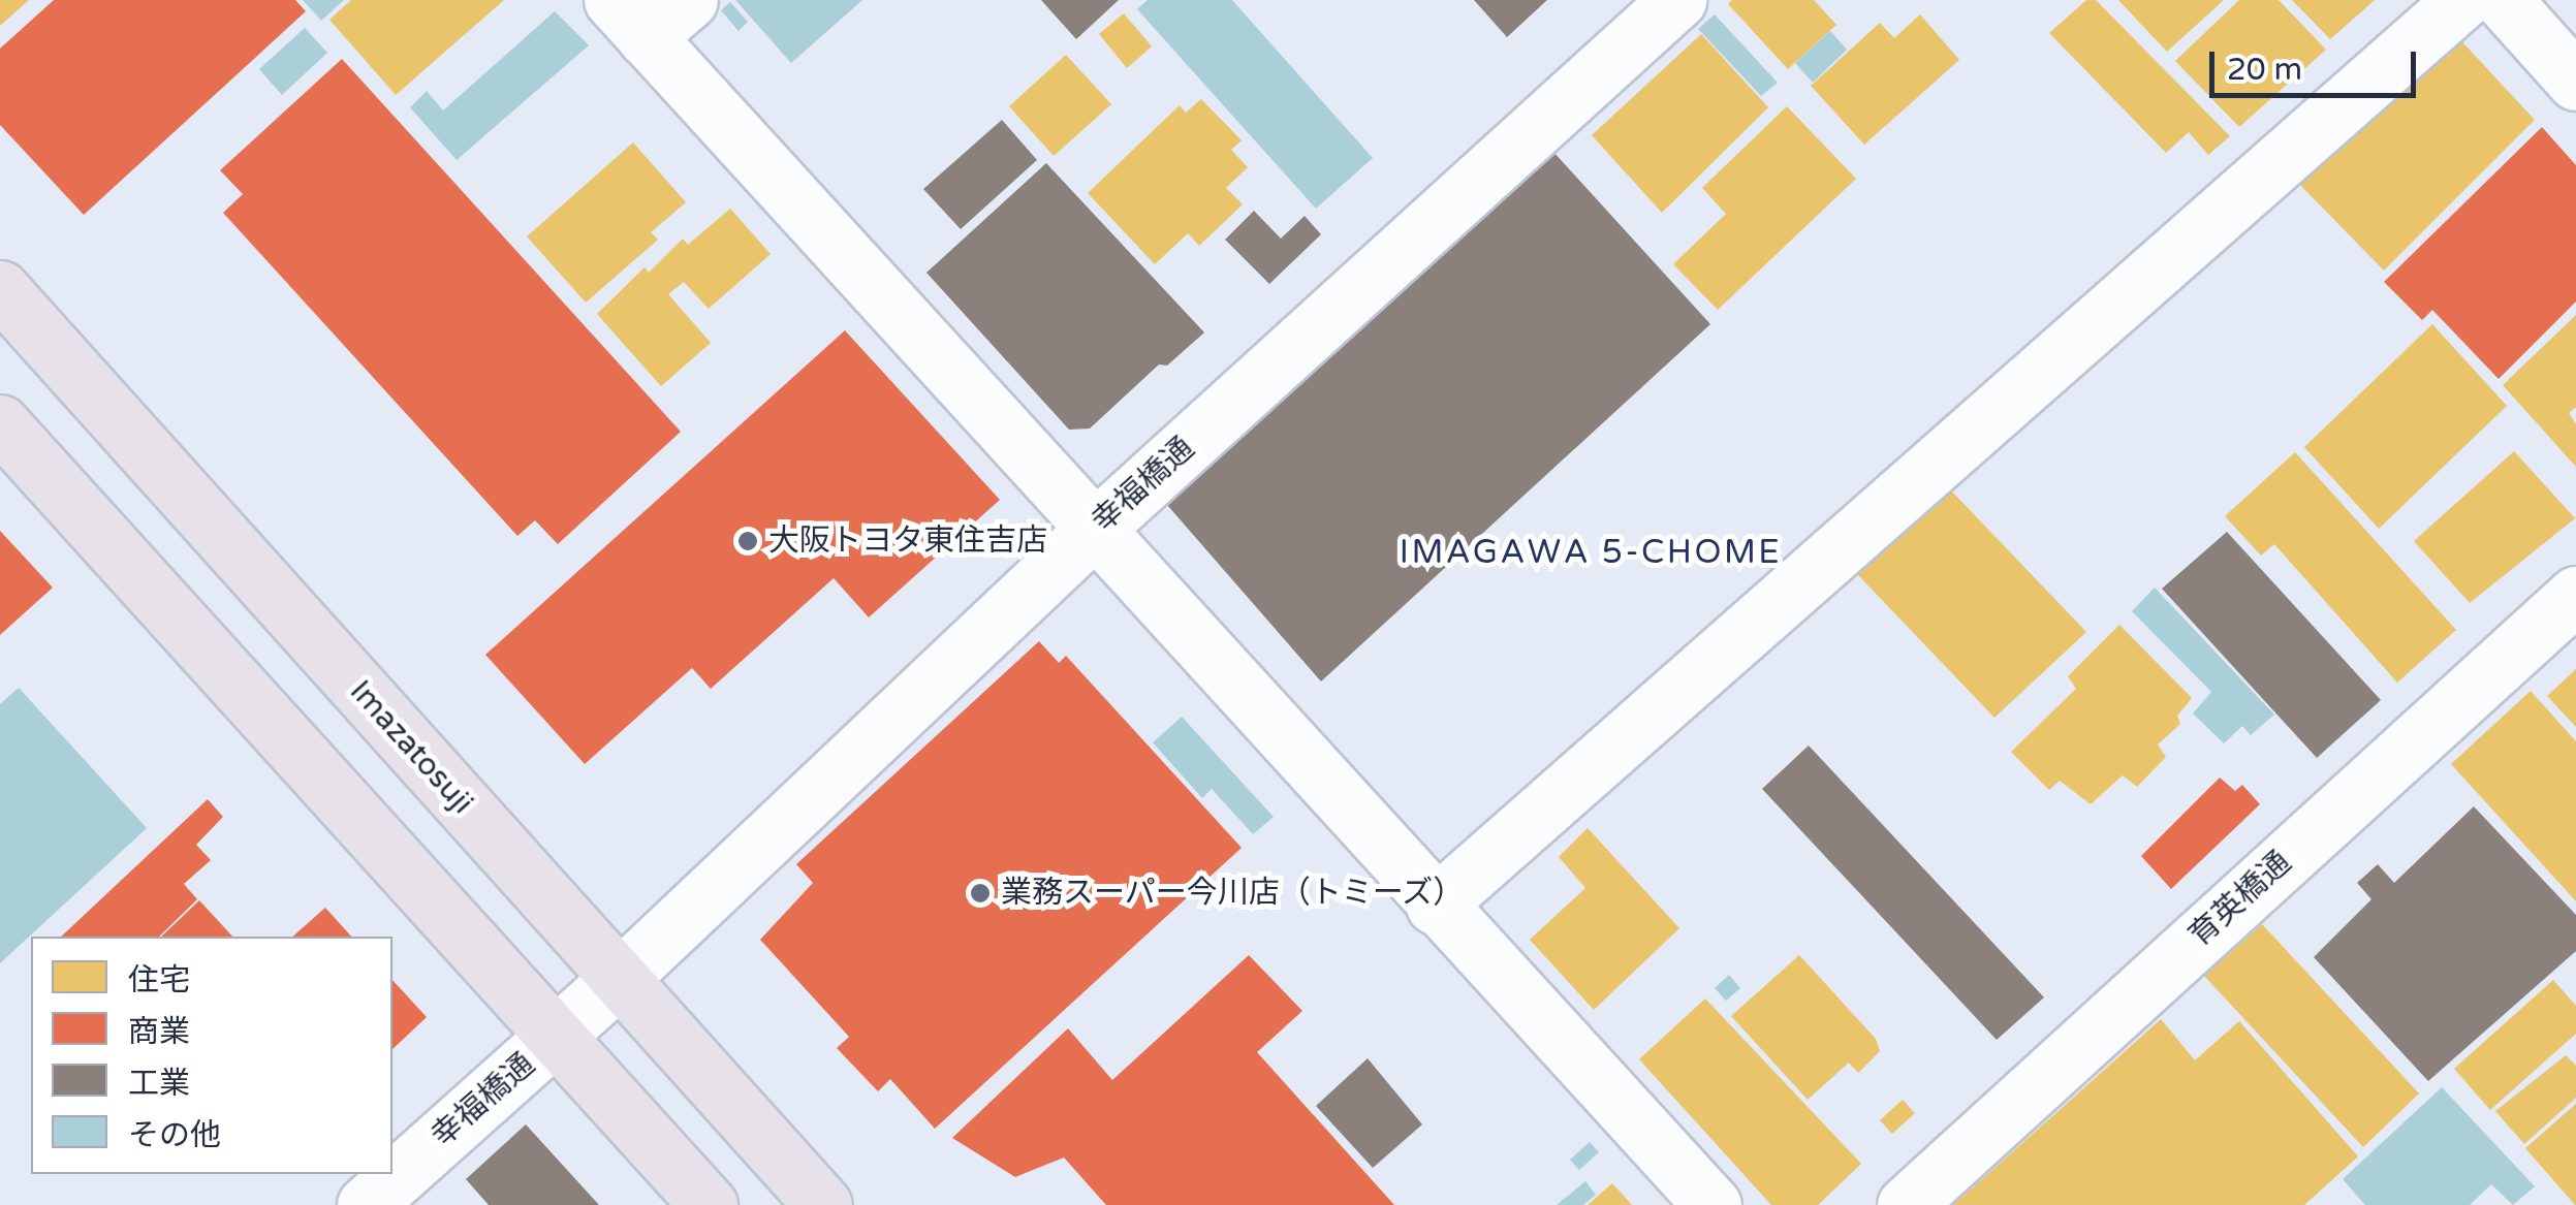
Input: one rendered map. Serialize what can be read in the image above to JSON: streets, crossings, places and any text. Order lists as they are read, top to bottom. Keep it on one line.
{"streets":{"main road":["Imazatosuji"],"street":["幸福橋通","育英橋通"]},"crossings":[["幸福橋通","Imazatosuji"]],"districts":["IMAGAWA 5-CHOME"],"places":["大阪トヨタ東住吉店","業務スーパー今川店（トミーズ）"],"legend":["住宅","商業","工業","その他"],"scale_bar":"20 m"}
